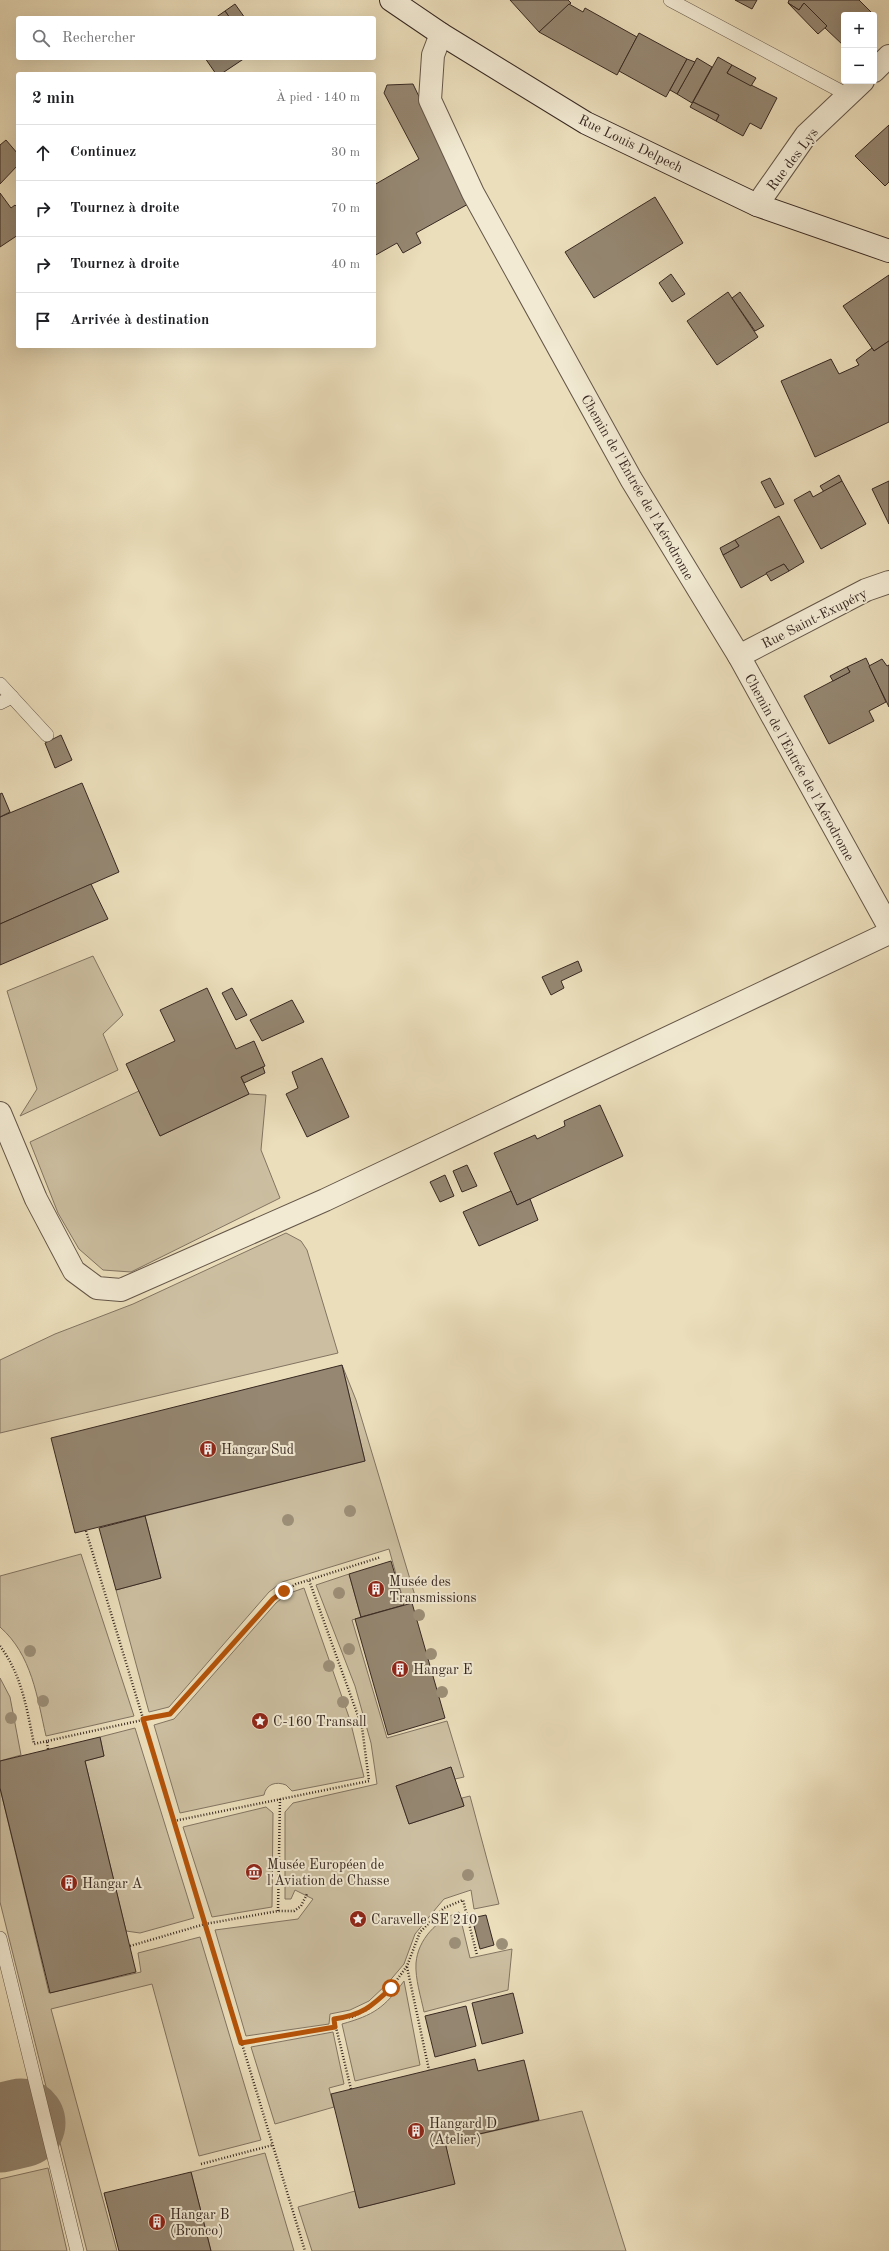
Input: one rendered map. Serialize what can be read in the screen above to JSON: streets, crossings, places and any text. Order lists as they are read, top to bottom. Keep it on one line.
{"streets":{"street":["Rue Louis Delpech","Rue des Lys","Chemin de l'Entrée de l'Aérodrome","Rue Saint-Exupéry"]},"crossings":[["Rue Louis Delpech","Rue des Lys"],["Rue Louis Delpech","Chemin de l'Entrée de l'Aérodrome"],["Chemin de l'Entrée de l'Aérodrome","Rue Saint-Exupéry"]],"places":{"building":["Hangar Sud","Musée des Transmissions","Hangar E","Hangar A","Hangard D (Atelier)","Hangar B (Bronco)"],"place":["C-160 Transall","Caravelle SE 210"],"museum":["Musée Européen de l'Aviation de Chasse"]},"page":{"map_buttons":["+","−"],"search":"Rechercher","heading":["2 min","À pied · 140 m"],"list":[["Continuez","30 m"],["Tournez à droite","70 m"],["Tournez à droite","40 m"],"Arrivée à destination"]}}
